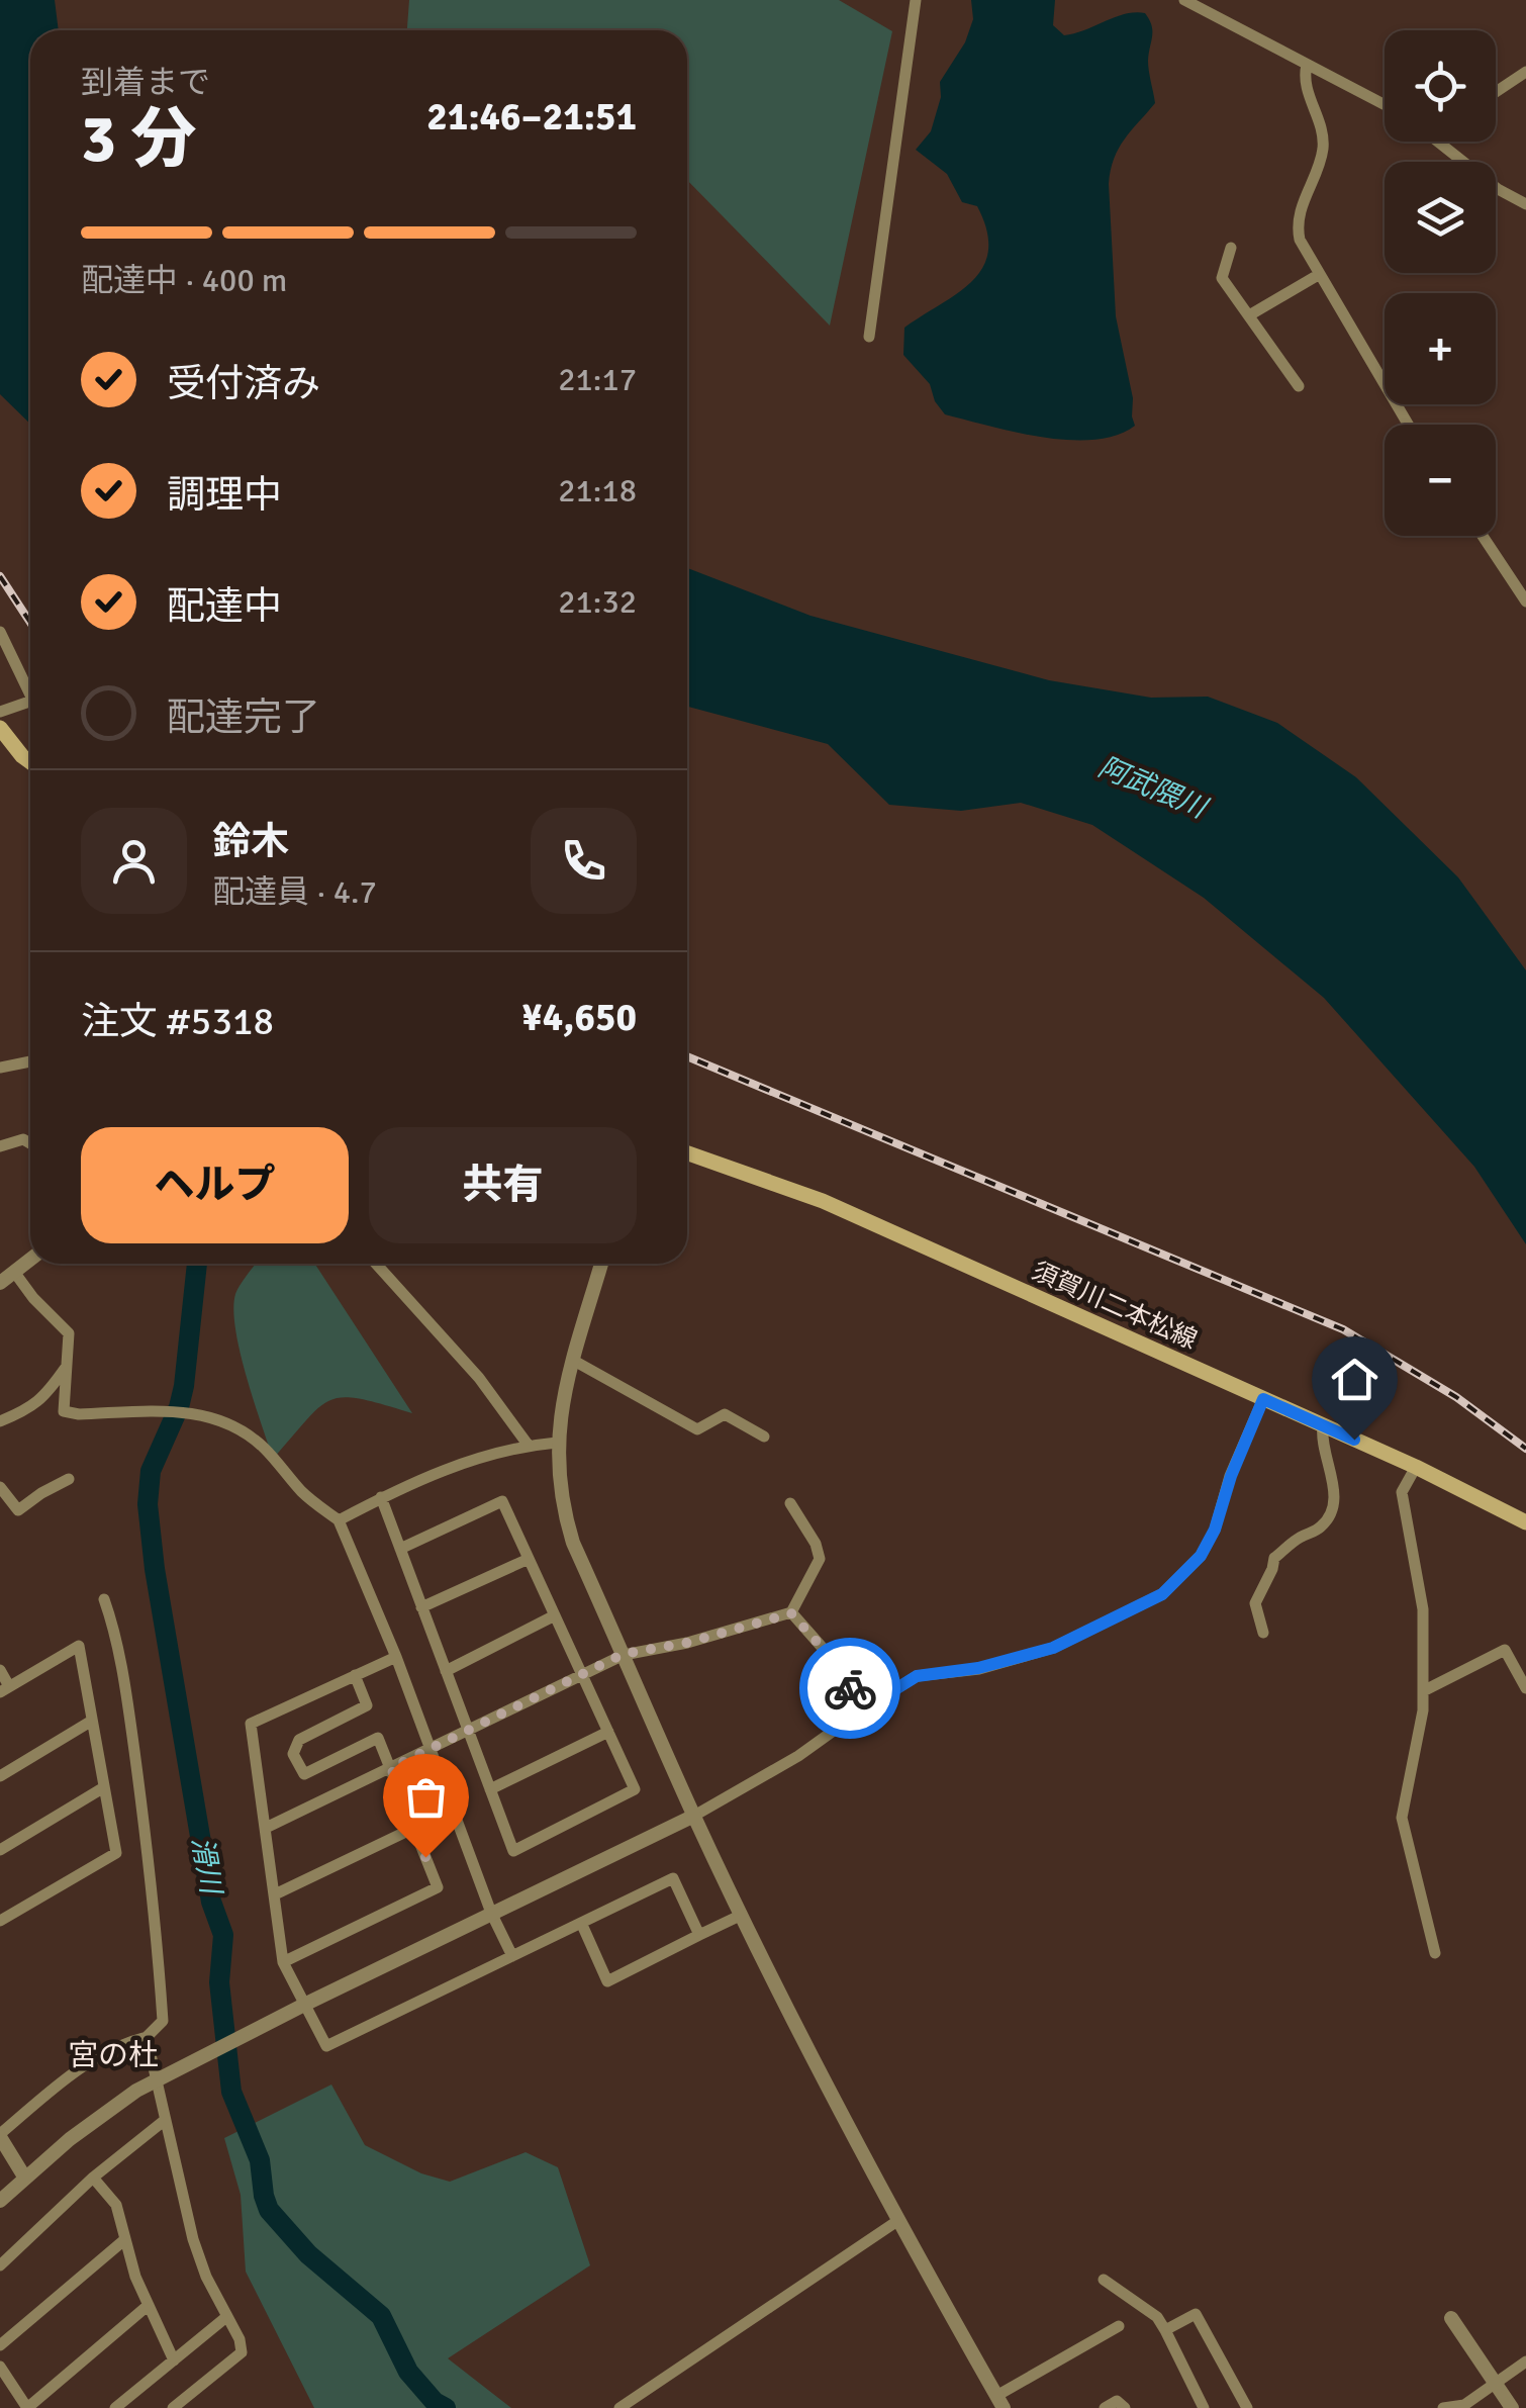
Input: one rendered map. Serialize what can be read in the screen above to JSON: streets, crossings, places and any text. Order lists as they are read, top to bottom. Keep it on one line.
{"streets":{"main road":["須賀川二本松線"]},"districts":["宮の杜"],"water":["阿武隈川","滑川"],"page":{"map_buttons":["+","−"],"heading":["3 分","到着まで","21:46–21:51"],"panel":["鈴木","配達員 · 4.7","注文 #5318","¥4,650"],"bar":"配達中 · 400 m","list":[["受付済み","21:17"],["調理中","21:18"],["配達中","21:32"],"配達完了"],"buttons":["ヘルプ","共有"]}}
